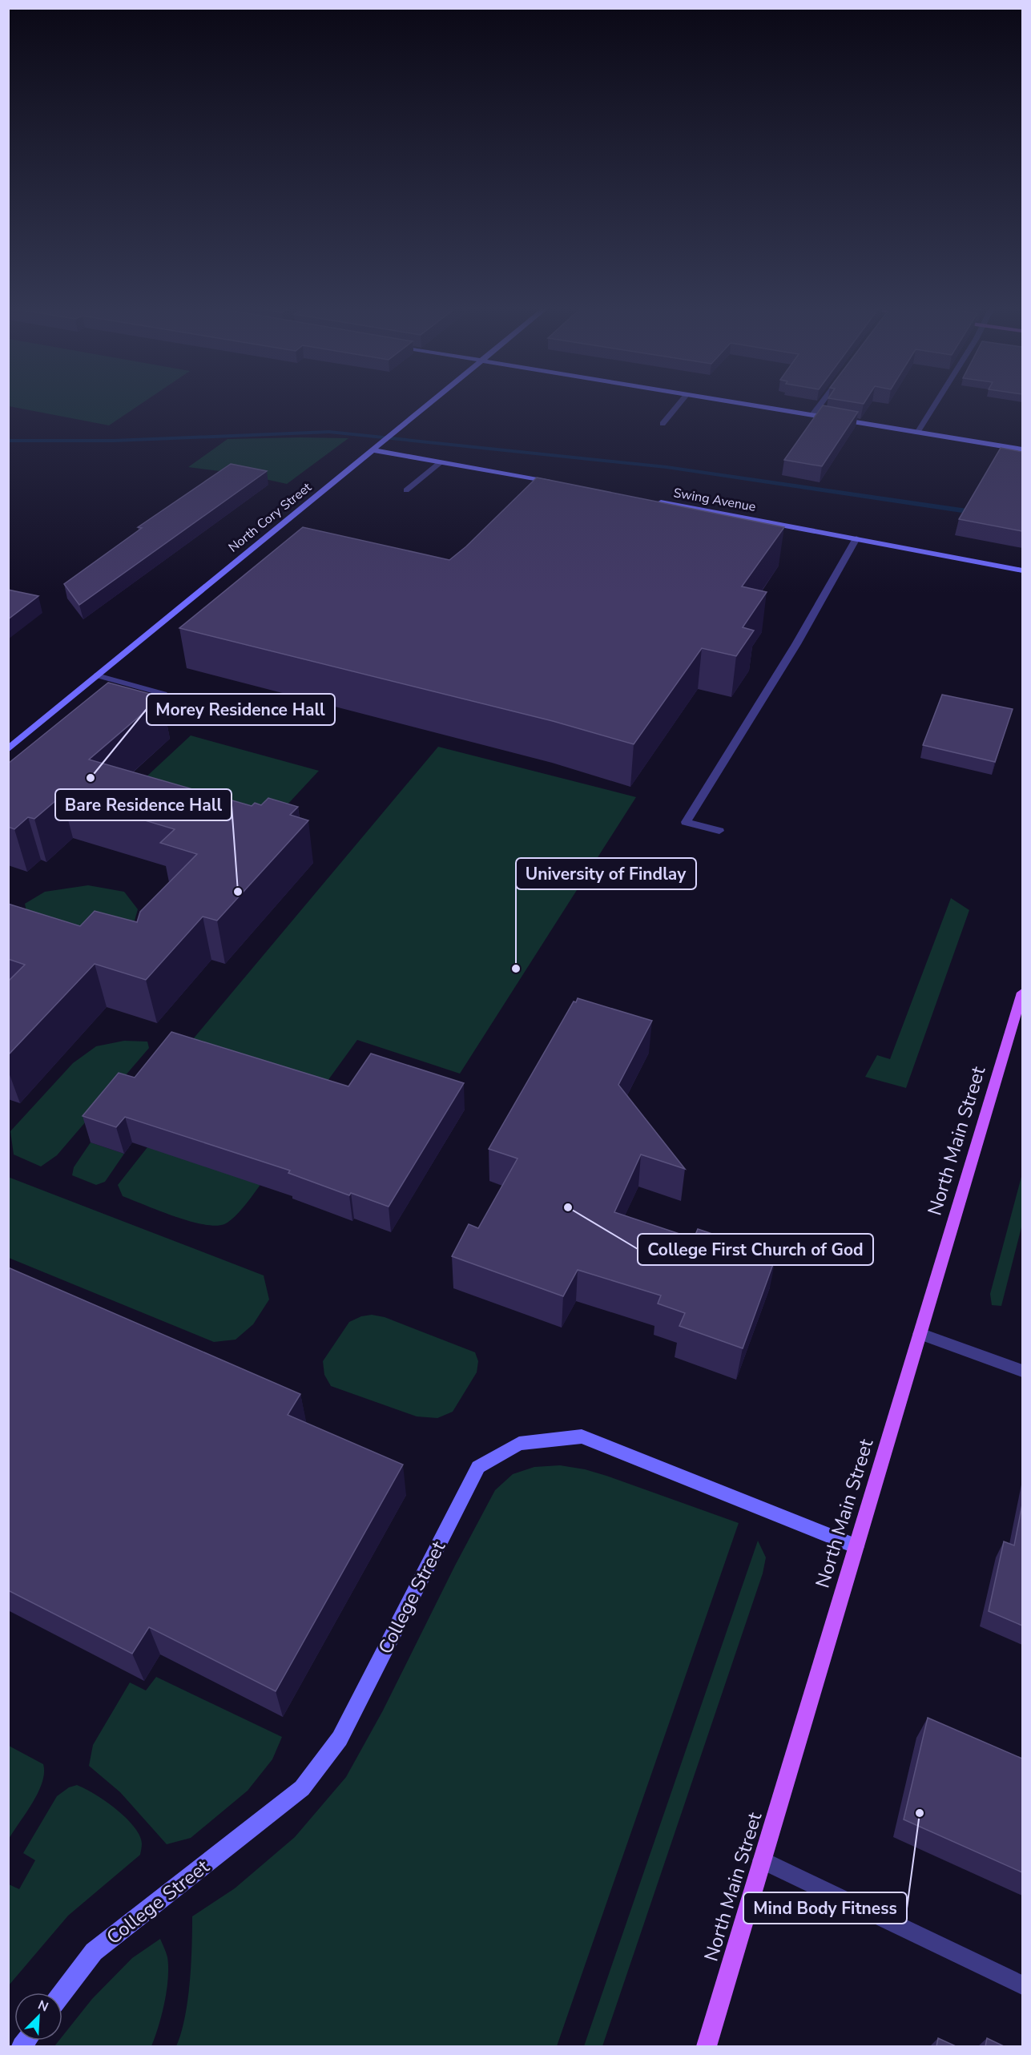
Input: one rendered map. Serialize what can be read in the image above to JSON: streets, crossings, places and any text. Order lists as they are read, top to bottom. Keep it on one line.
{"streets":{"main road":["North Main Street"],"street":["Swing Avenue","North Cory Street","College Street"]},"crossings":[["North Main Street","College Street"]],"places":["Morey Residence Hall","Bare Residence Hall","University of Findlay","College First Church of God","Mind Body Fitness"],"north":"top right"}
